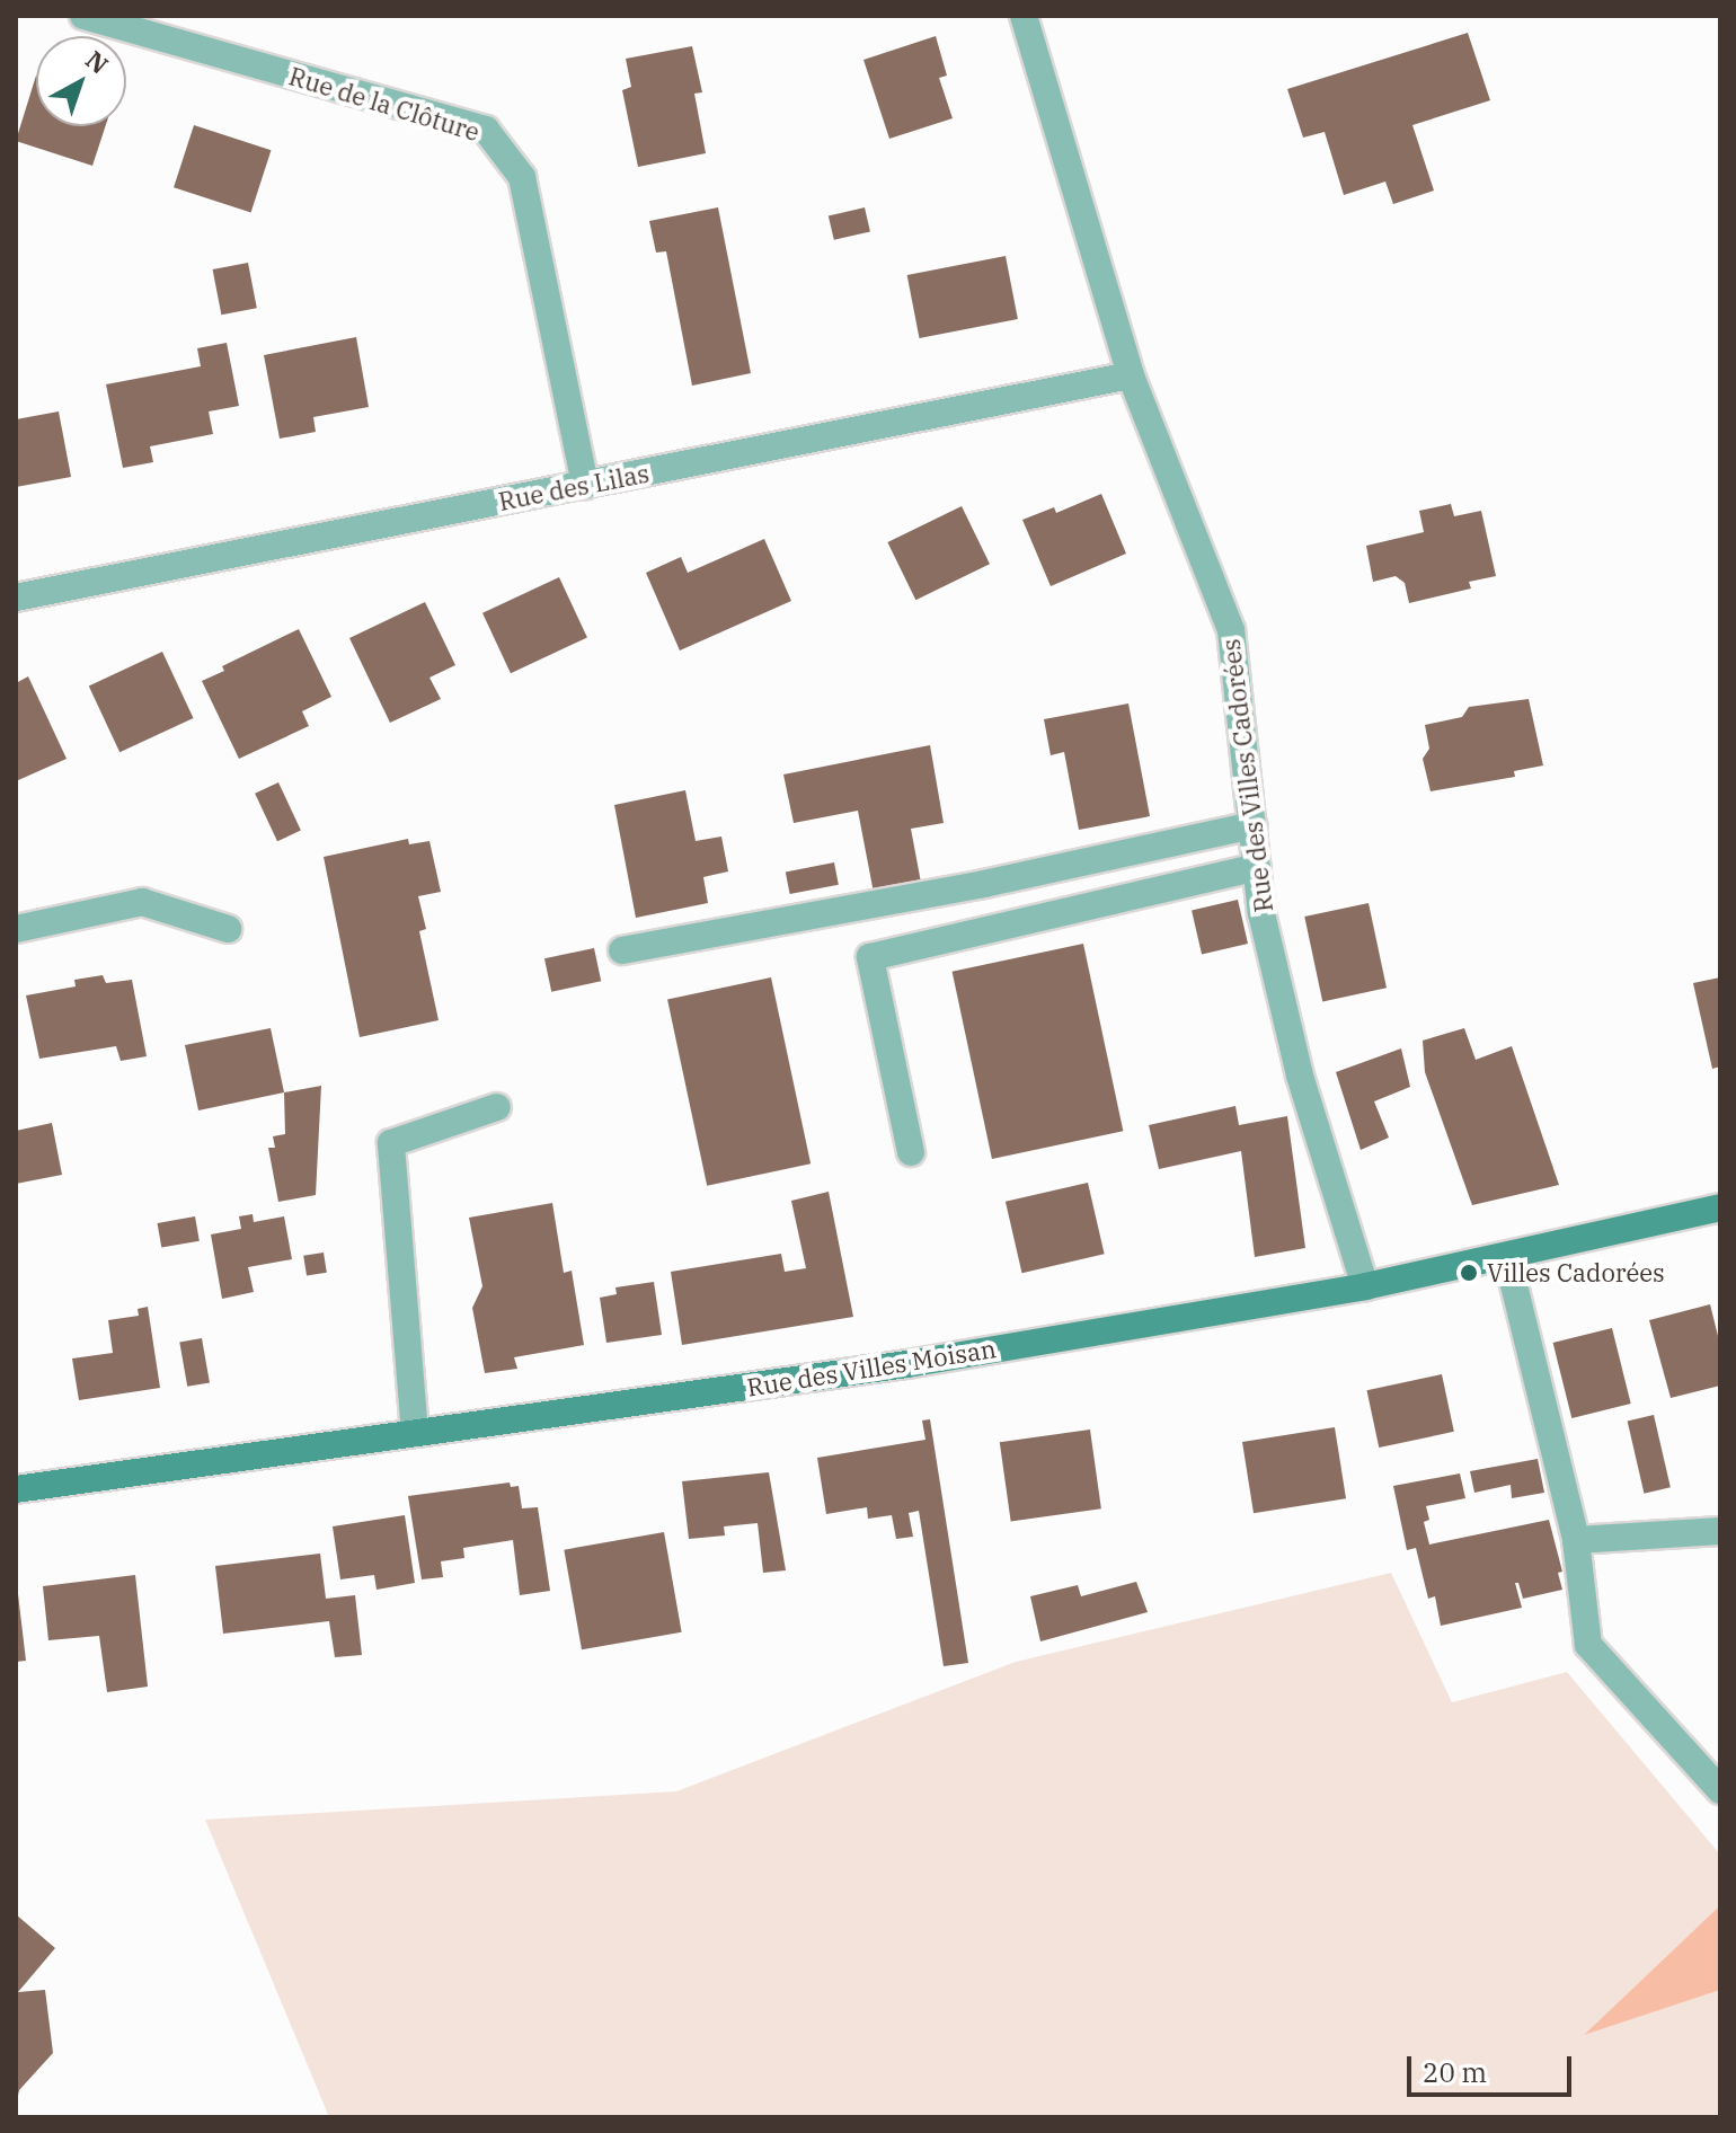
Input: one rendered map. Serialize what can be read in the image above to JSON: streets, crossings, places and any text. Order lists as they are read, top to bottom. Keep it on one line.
{"streets":{"main road":["Rue des Villes Moisan"],"street":["Rue de la Clôture","Rue des Lilas","Rue des Villes Cadorées"]},"crossings":[["Rue de la Clôture","Rue des Lilas"],["Rue des Lilas","Rue des Villes Cadorées"],["Rue des Villes Cadorées","Rue des Villes Moisan"]],"places":["Villes Cadorées"],"scale_bar":"20 m","north":"top right"}
